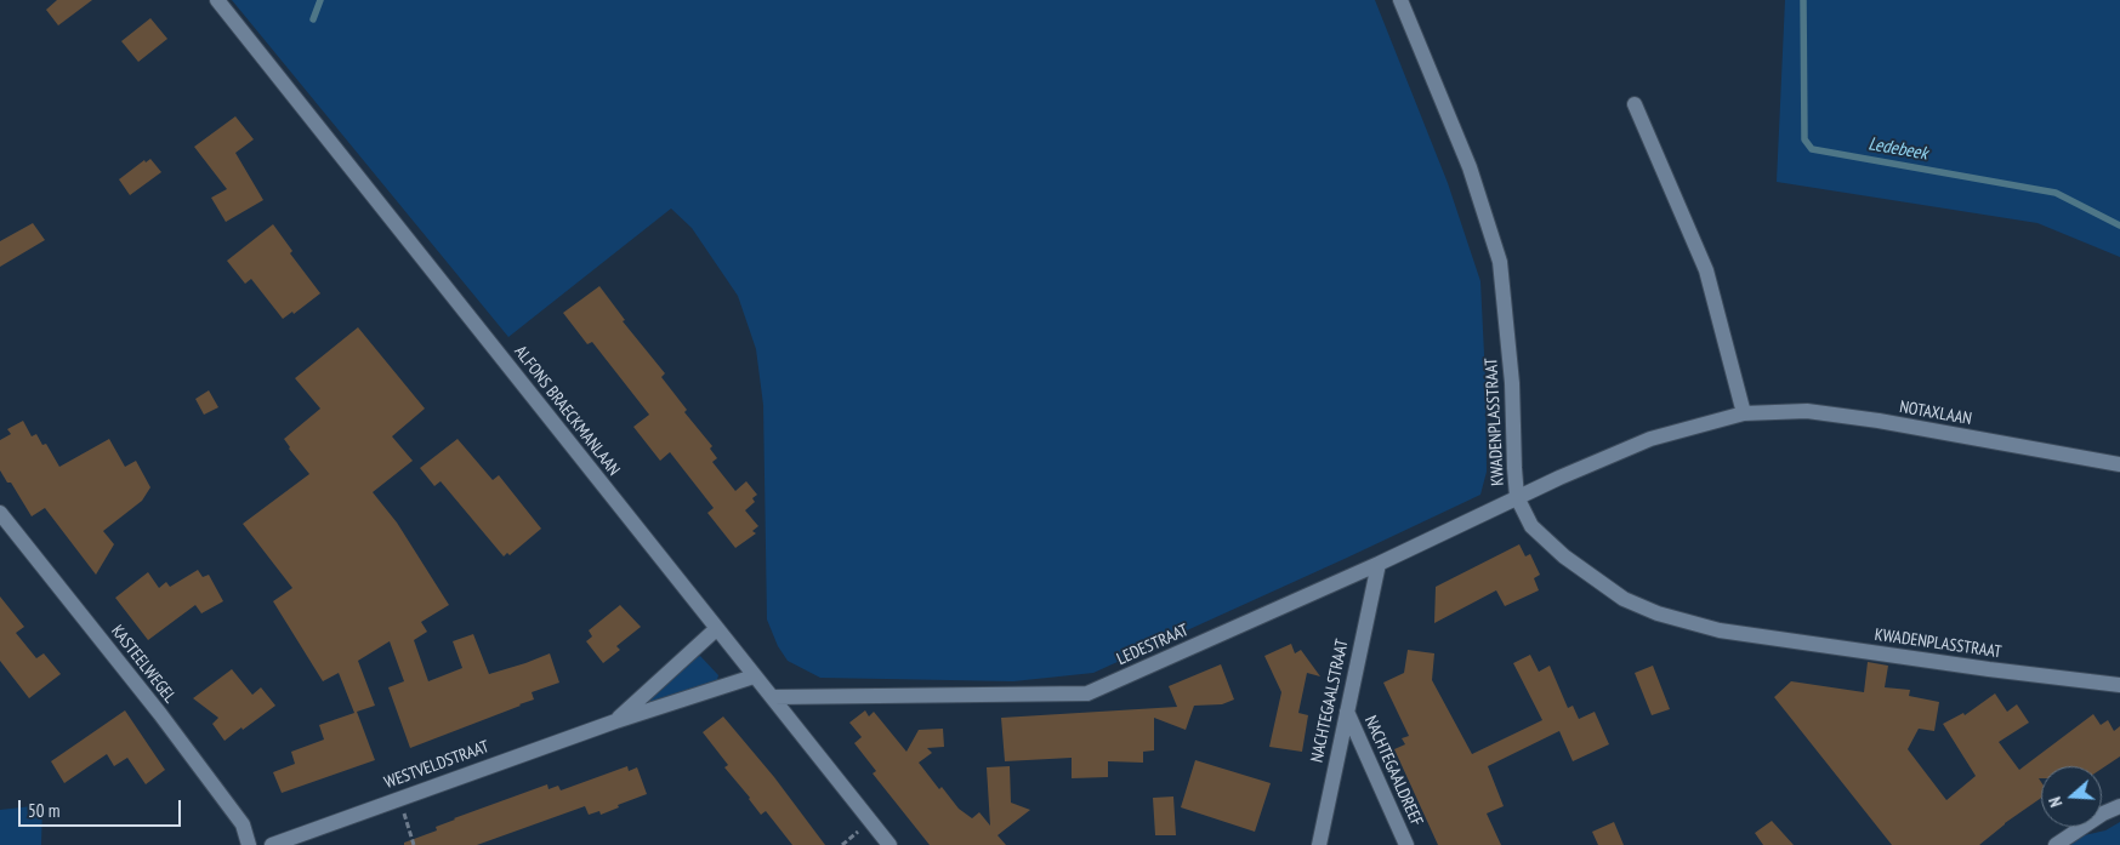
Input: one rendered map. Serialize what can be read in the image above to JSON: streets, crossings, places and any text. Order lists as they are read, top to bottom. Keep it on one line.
{"streets":{"street":["ALFONS BRAECKMANLAAN","NOTAXLAAN","KWADENPLASSTRAAT","LEDESTRAAT","KASTEELWEGEL","NACHTEGAALSTRAAT","WESTVELDSTRAAT","NACHTEGAALDREEF"]},"crossings":[["ALFONS BRAECKMANLAAN","LEDESTRAAT"],["ALFONS BRAECKMANLAAN","WESTVELDSTRAAT"],["NOTAXLAAN","KWADENPLASSTRAAT"],["NOTAXLAAN","LEDESTRAAT"],["KWADENPLASSTRAAT","LEDESTRAAT"],["LEDESTRAAT","NACHTEGAALSTRAAT"],["NACHTEGAALSTRAAT","NACHTEGAALDREEF"]],"water":["Ledebeek"],"scale_bar":"50 m","north":"left"}
